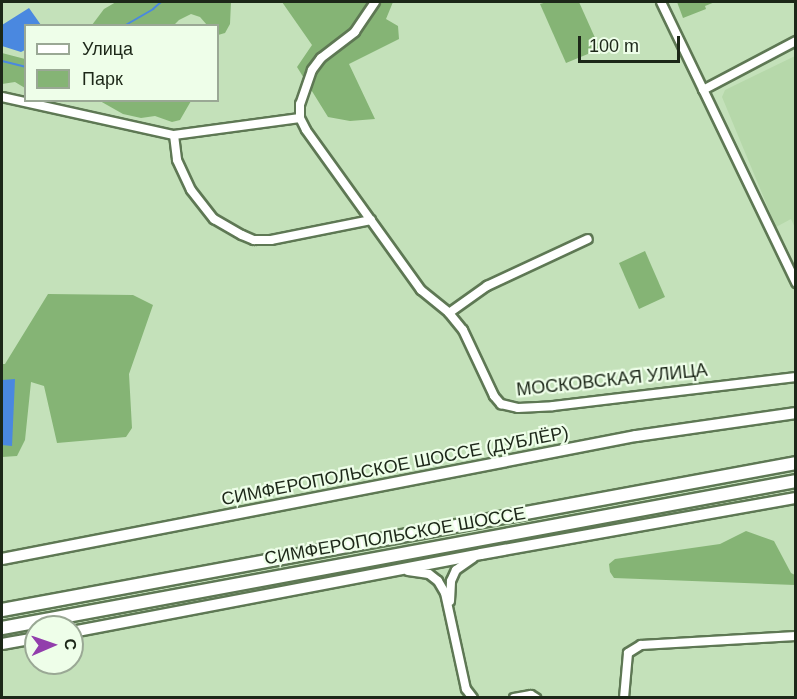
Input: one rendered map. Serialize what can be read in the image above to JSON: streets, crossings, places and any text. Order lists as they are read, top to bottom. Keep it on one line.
{"streets":{"highway":["СИМФЕРОПОЛЬСКОЕ ШОССЕ"],"main road":["СИМФЕРОПОЛЬСКОЕ ШОССЕ (ДУБЛЁР)"],"street":["МОСКОВСКАЯ УЛИЦА"]},"legend":["Улица","Парк"],"scale_bar":"100 m","north":"right"}
